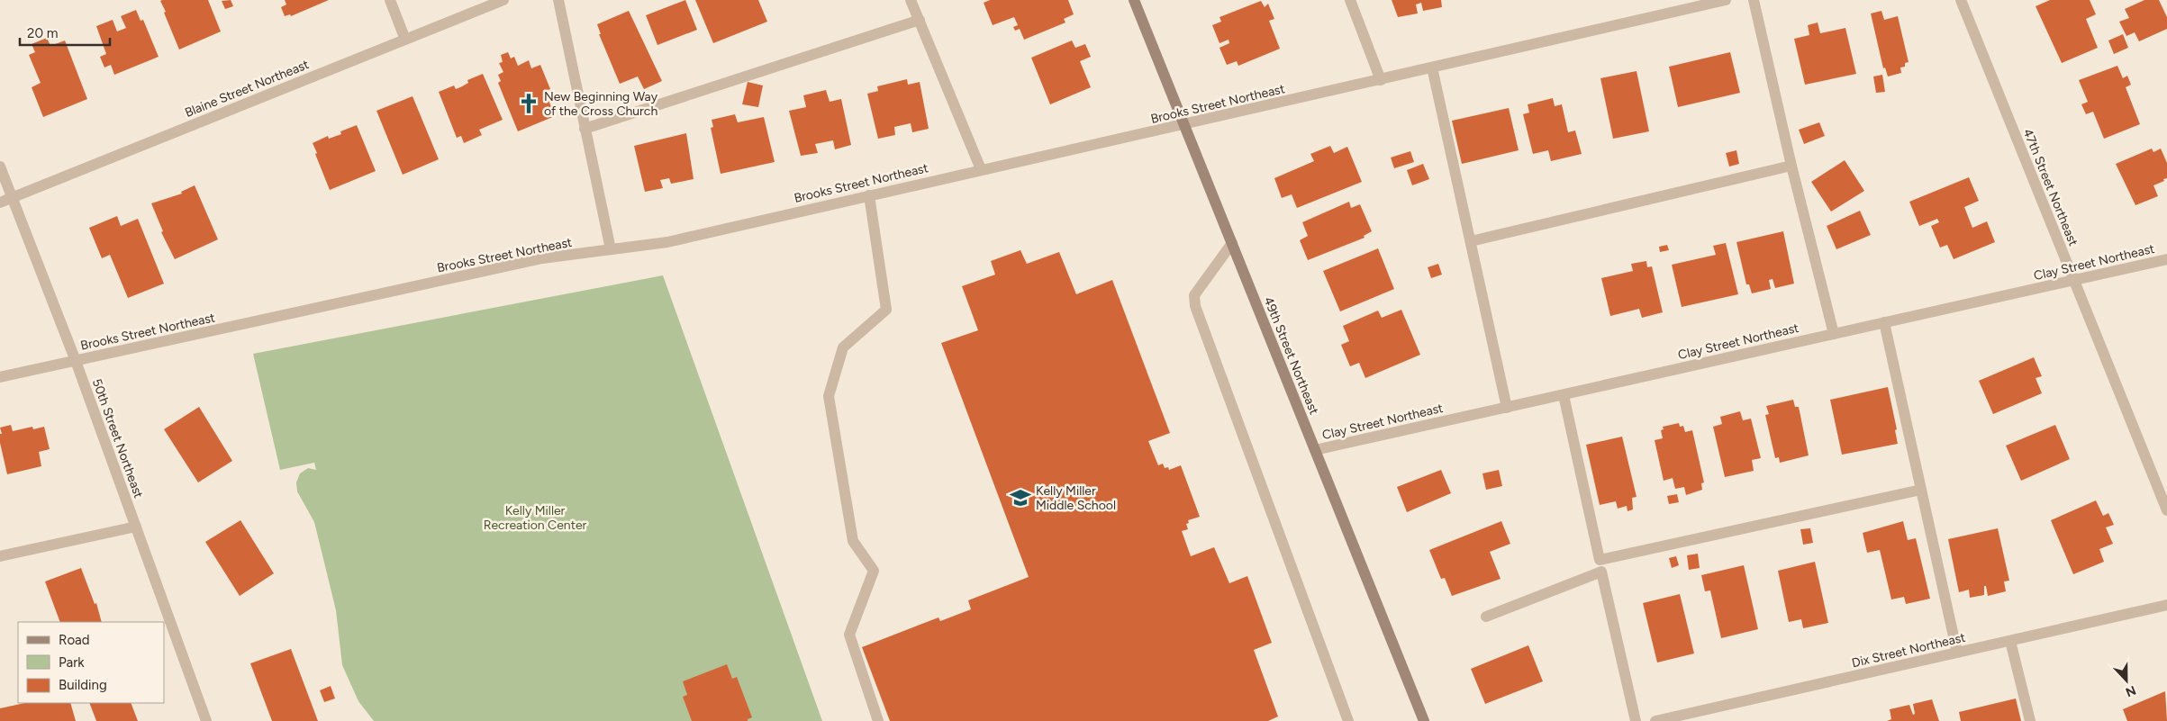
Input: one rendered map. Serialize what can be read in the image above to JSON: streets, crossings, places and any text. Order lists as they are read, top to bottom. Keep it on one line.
{"streets":{"street":["Blaine Street Northeast","Brooks Street Northeast","47th Street Northeast","Clay Street Northeast","49th Street Northeast","50th Street Northeast","Dix Street Northeast"]},"crossings":[["Blaine Street Northeast","50th Street Northeast"],["Brooks Street Northeast","49th Street Northeast"],["Brooks Street Northeast","50th Street Northeast"],["47th Street Northeast","Clay Street Northeast"],["Clay Street Northeast","49th Street Northeast"]],"parks":["Kelly Miller Recreation Center"],"places":{"church":["New Beginning Way of the Cross Church"],"school or university":["Kelly Miller Middle School"]},"legend":["Road","Park","Building"],"scale_bar":"20 m","north":"bottom"}
